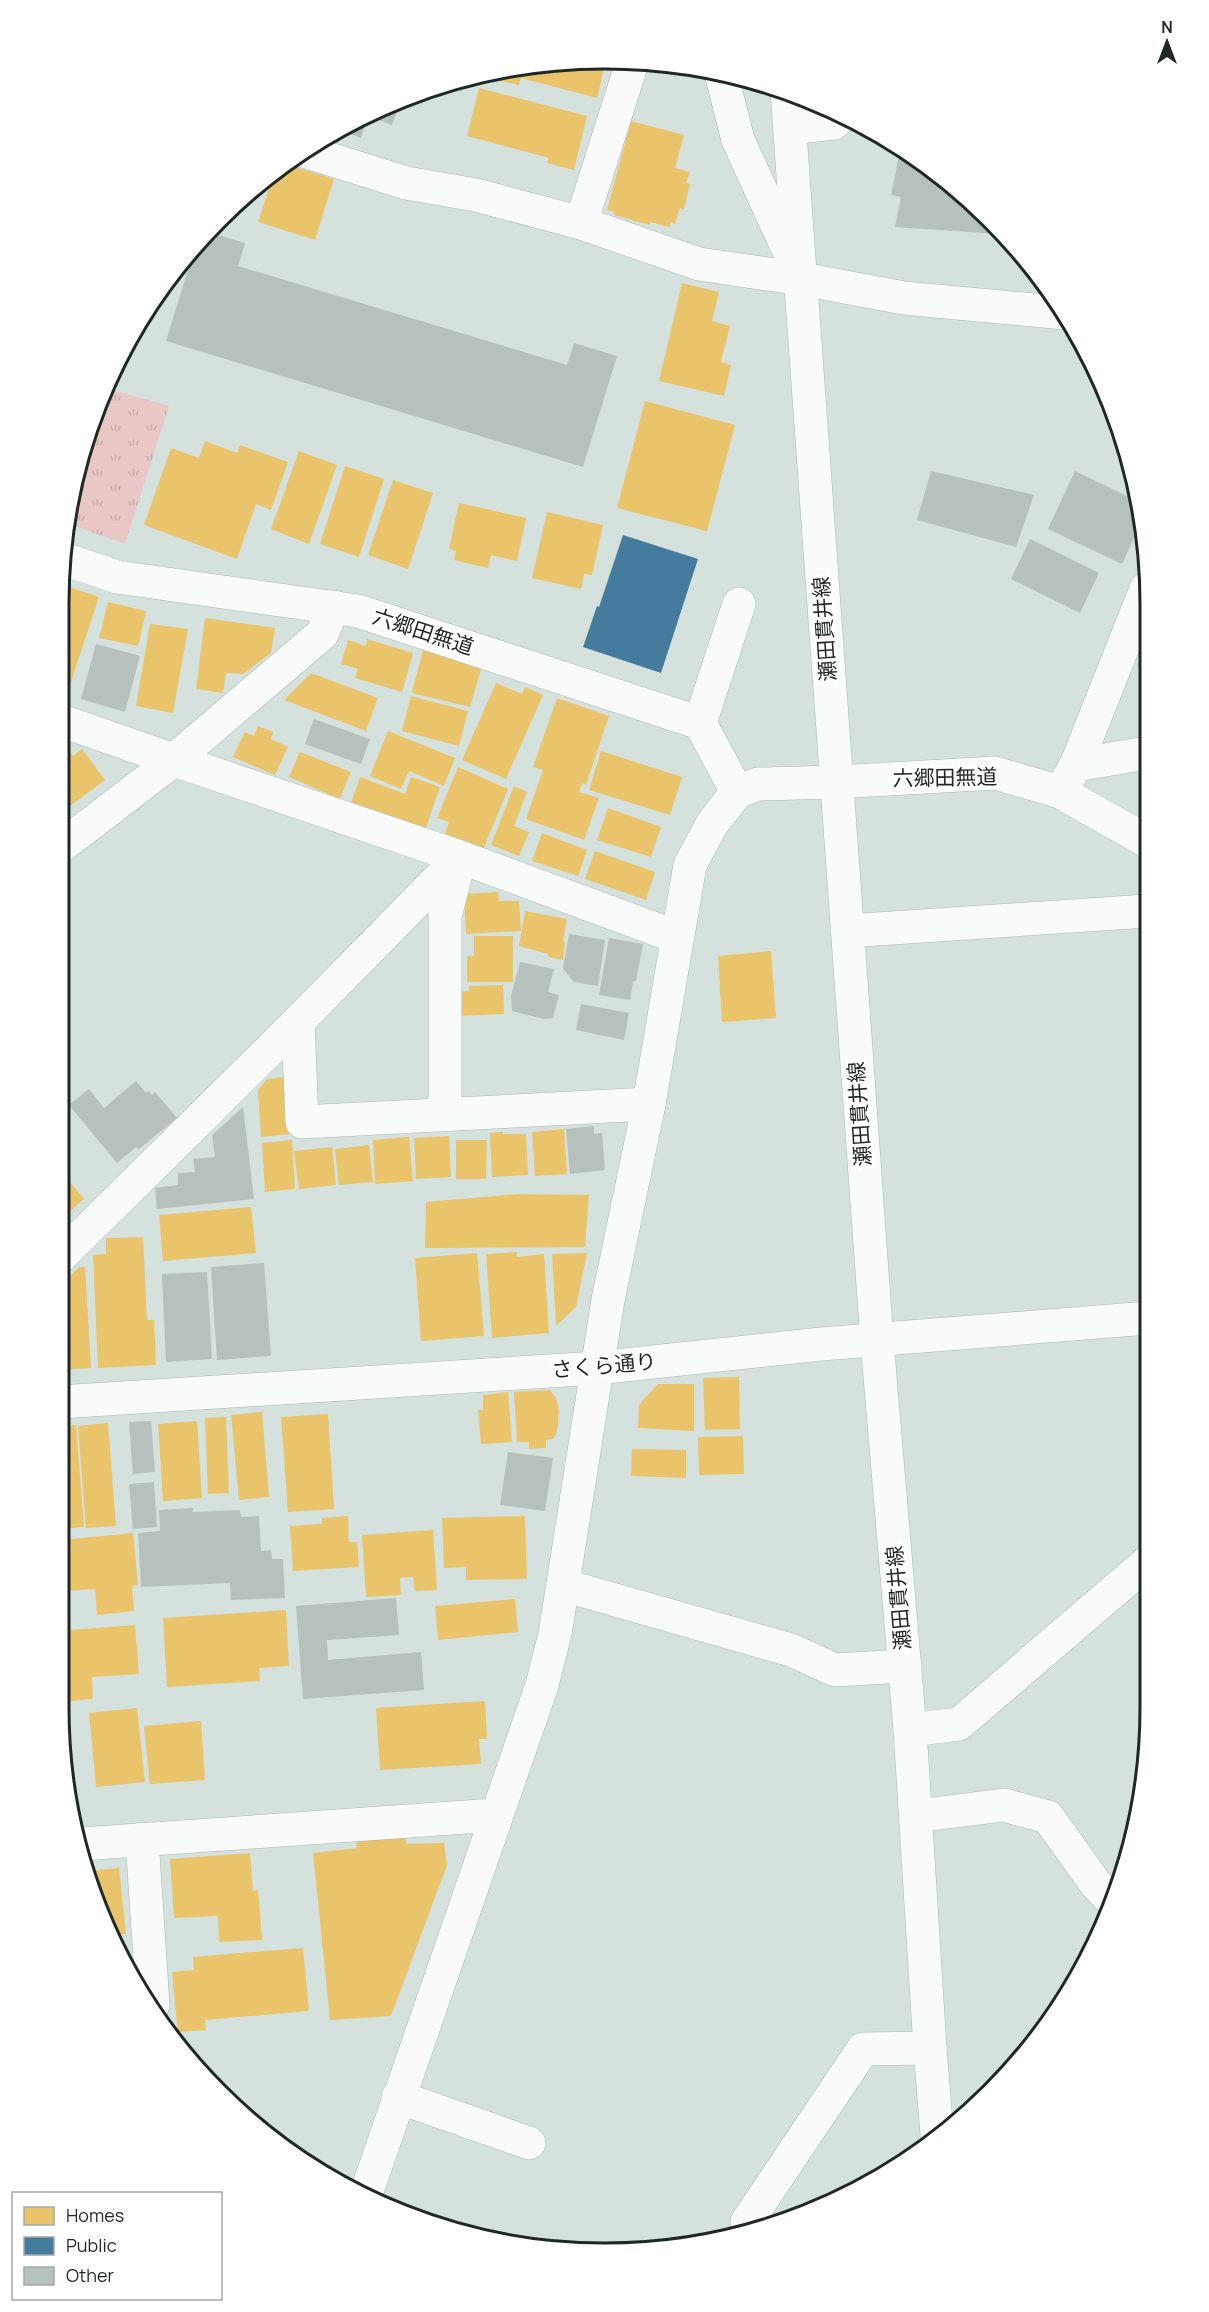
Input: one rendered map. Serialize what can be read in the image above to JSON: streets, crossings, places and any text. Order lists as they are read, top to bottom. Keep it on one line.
{"streets":{"street":["瀬田貫井線","六郷田無道","さくら通り"]},"crossings":[["瀬田貫井線","六郷田無道"],["瀬田貫井線","さくら通り"]],"legend":["Homes","Public","Other"],"north":"top"}
